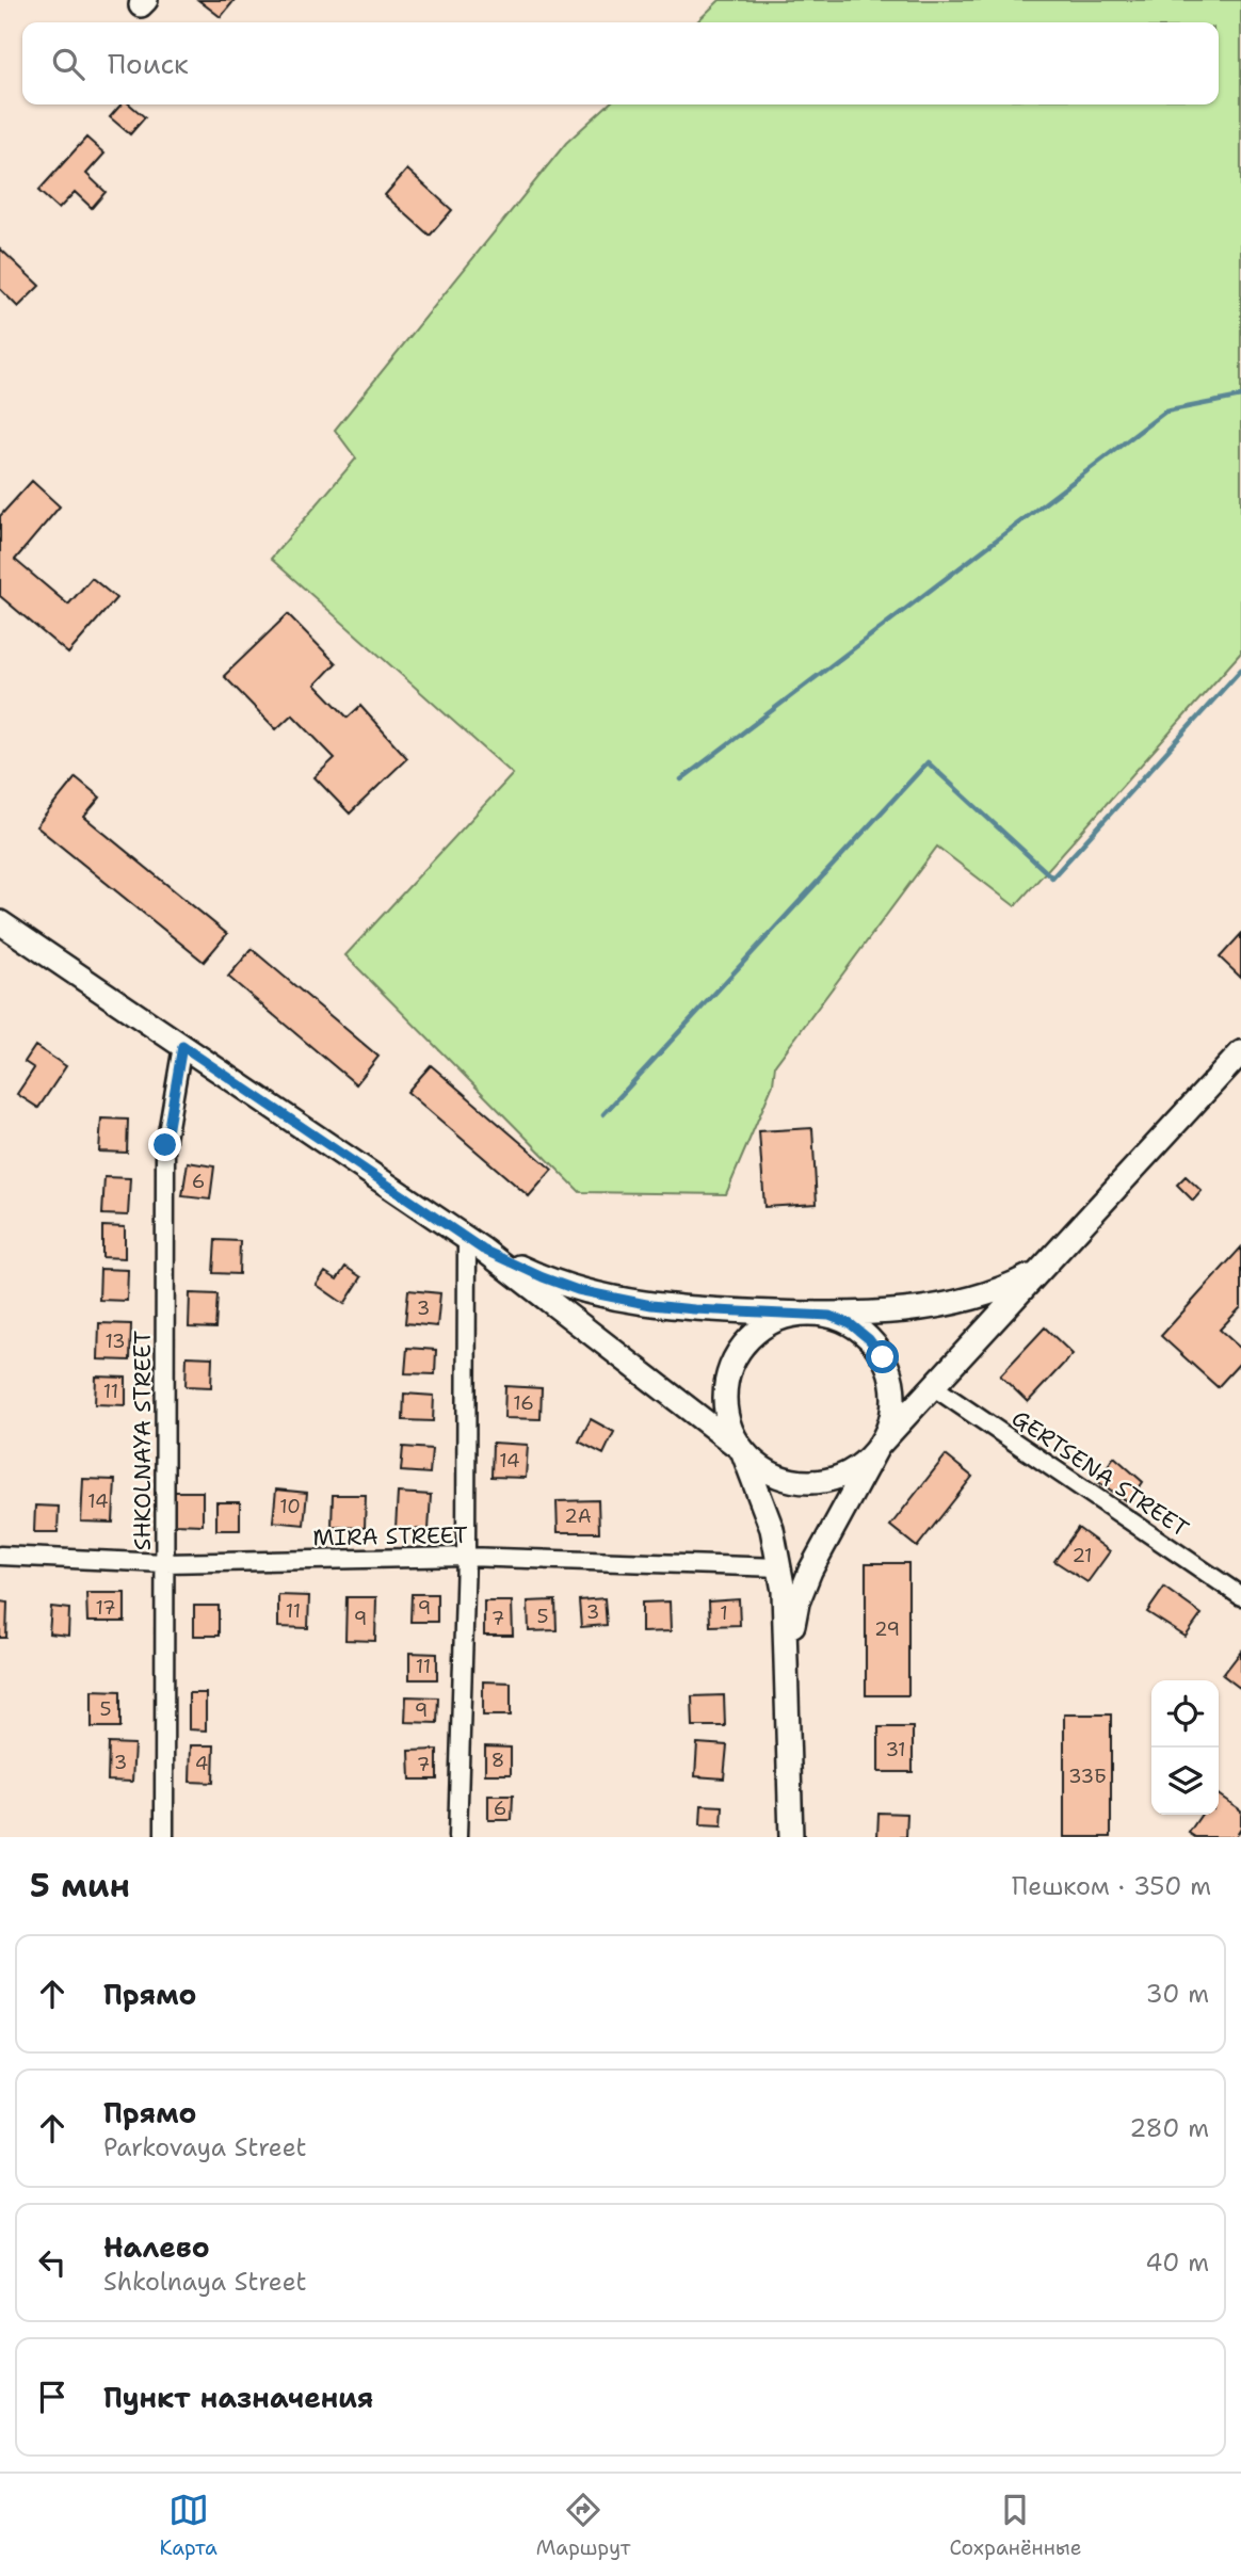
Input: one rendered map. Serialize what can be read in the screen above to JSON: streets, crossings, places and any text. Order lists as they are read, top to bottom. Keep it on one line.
{"streets":{"street":["SHKOLNAYA STREET","GERTSENA STREET","MIRA STREET"]},"crossings":[["SHKOLNAYA STREET","MIRA STREET"]],"house_numbers":["6","3","13","11","16","14","14","10","2А","21","17","9","11","3","1","5","9","7","29","11","5","9","31","8","3","4","7","33Б","6"],"page":{"search":"Поиск","heading":["5 мин","Пешком · 350 m"],"list":[["Прямо","30 m"],["Прямо","Parkovaya Street","280 m"],["Налево","Shkolnaya Street","40 m"],"Пункт назначения"],"nav":["Карта","Маршрут","Сохранённые"]}}
